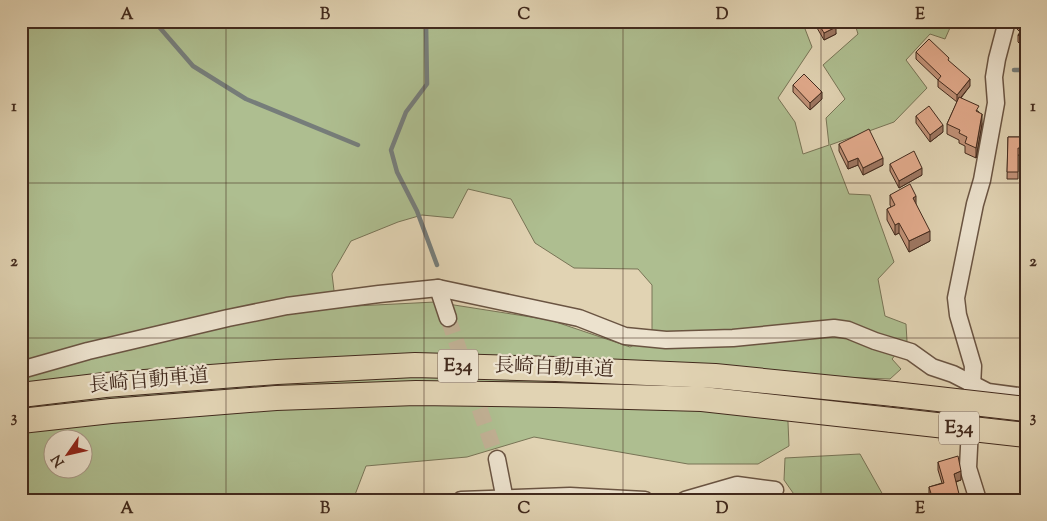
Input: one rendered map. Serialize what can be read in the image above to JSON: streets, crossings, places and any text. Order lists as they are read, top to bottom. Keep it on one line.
{"streets":{"highway":["E34","長崎自動車道"]},"north":"bottom left","grid":{"columns":["A","B","C","D","E"],"rows":["1","2","3"]}}
